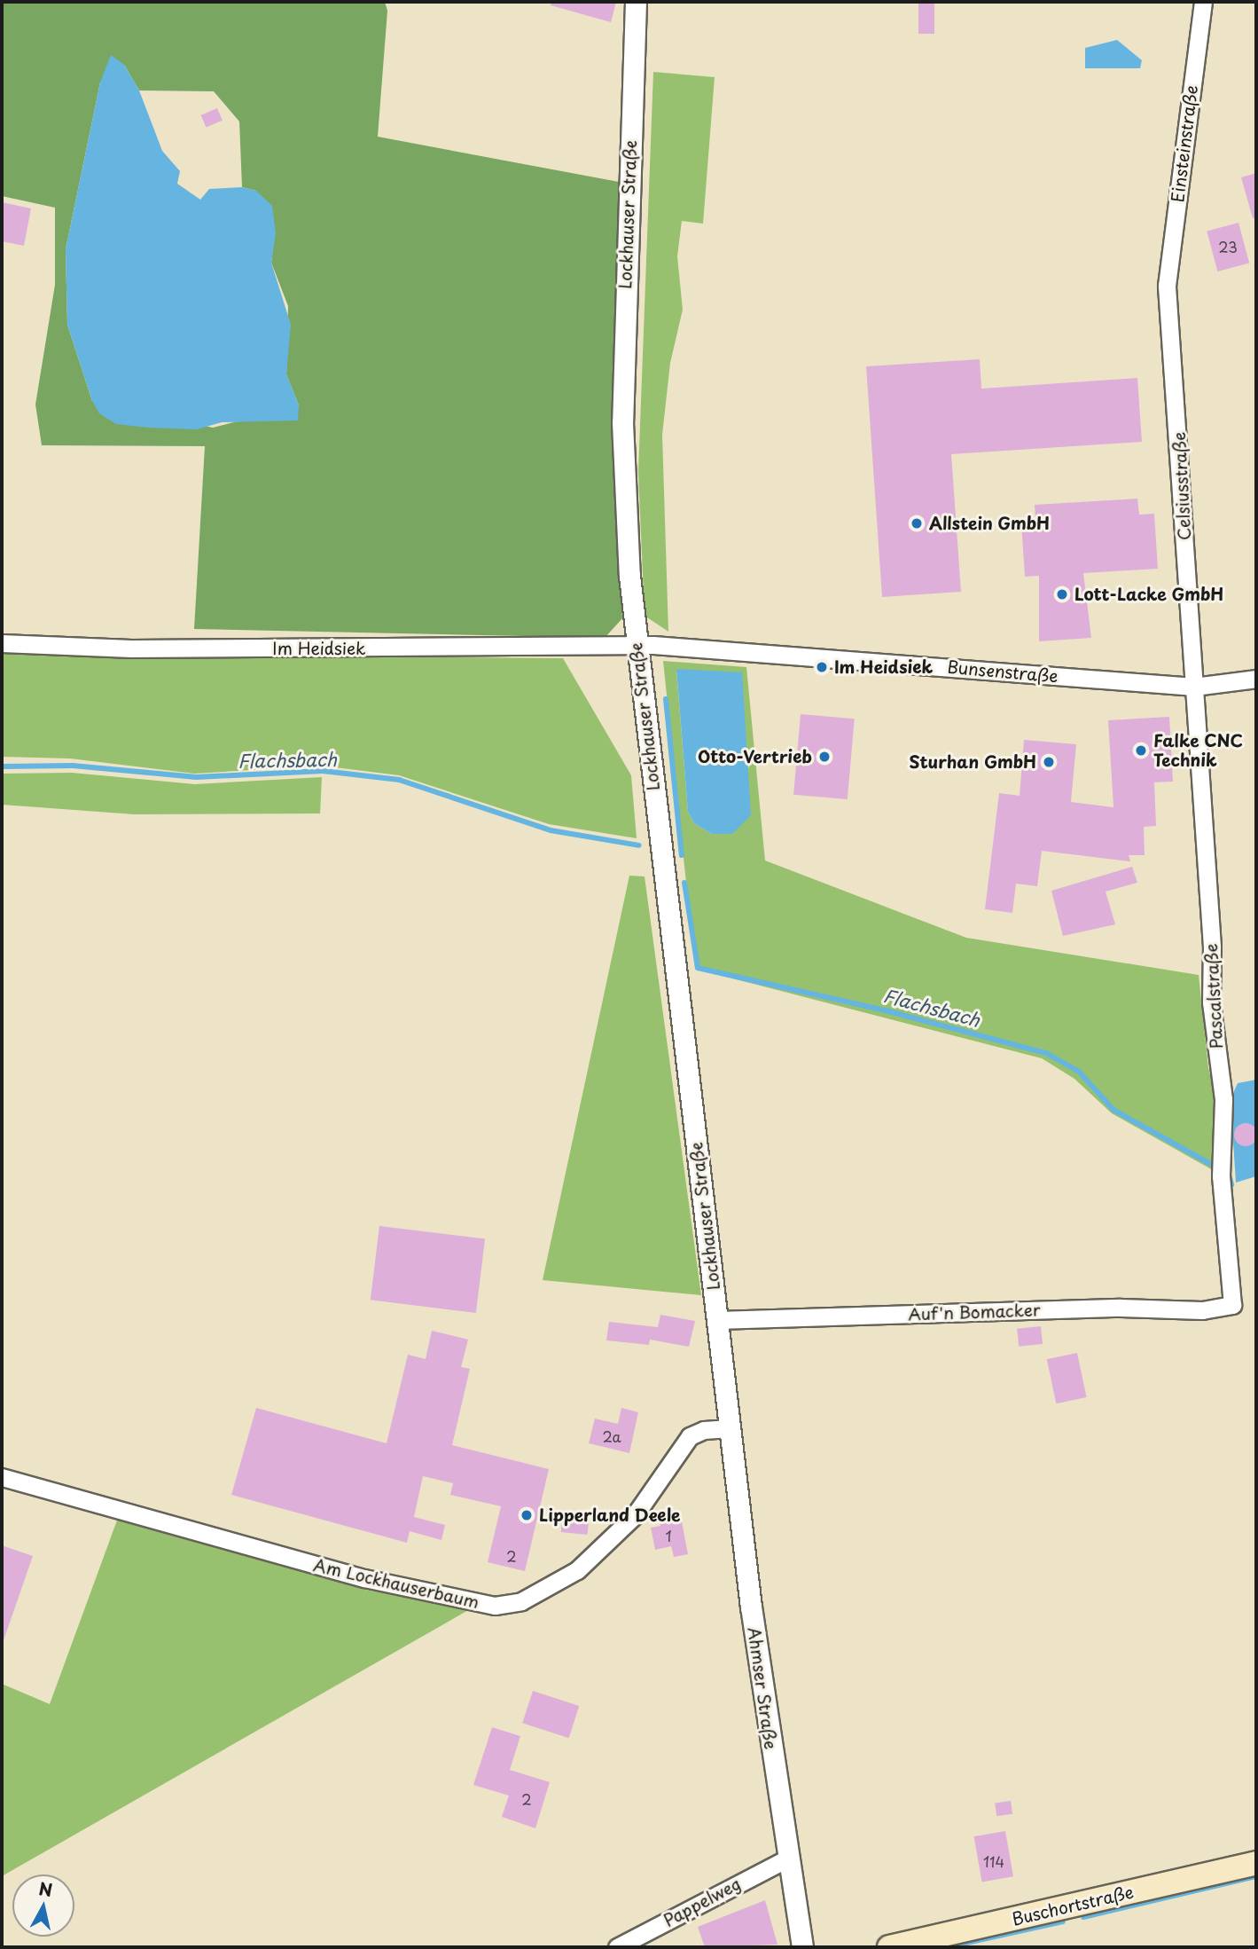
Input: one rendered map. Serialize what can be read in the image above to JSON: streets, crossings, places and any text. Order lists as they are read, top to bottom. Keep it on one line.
{"streets":{"main road":["Buschortstraße"],"street":["Einsteinstraße","Lockhauser Straße","Celsiusstraße","Im Heidsiek","Bunsenstraße","Pascalstraße","Auf'n Bomacker","Am Lockhauserbaum","Ahmser Straße","Pappelweg"]},"crossings":[["Einsteinstraße","Celsiusstraße"],["Lockhauser Straße","Im Heidsiek"],["Lockhauser Straße","Bunsenstraße"],["Lockhauser Straße","Auf'n Bomacker"],["Lockhauser Straße","Am Lockhauserbaum"],["Lockhauser Straße","Ahmser Straße"],["Celsiusstraße","Bunsenstraße"],["Celsiusstraße","Pascalstraße"],["Im Heidsiek","Bunsenstraße"],["Bunsenstraße","Pascalstraße"],["Pascalstraße","Auf'n Bomacker"],["Am Lockhauserbaum","Ahmser Straße"],["Ahmser Straße","Pappelweg"]],"water":["Flachsbach"],"places":["Allstein GmbH","Lott-Lacke GmbH","Im Heidsiek","Falke CNC Technik","Otto-Vertrieb","Sturhan GmbH","Lipperland Deele"],"house_numbers":["23","2a","1","2","2","114"],"north":"top"}
